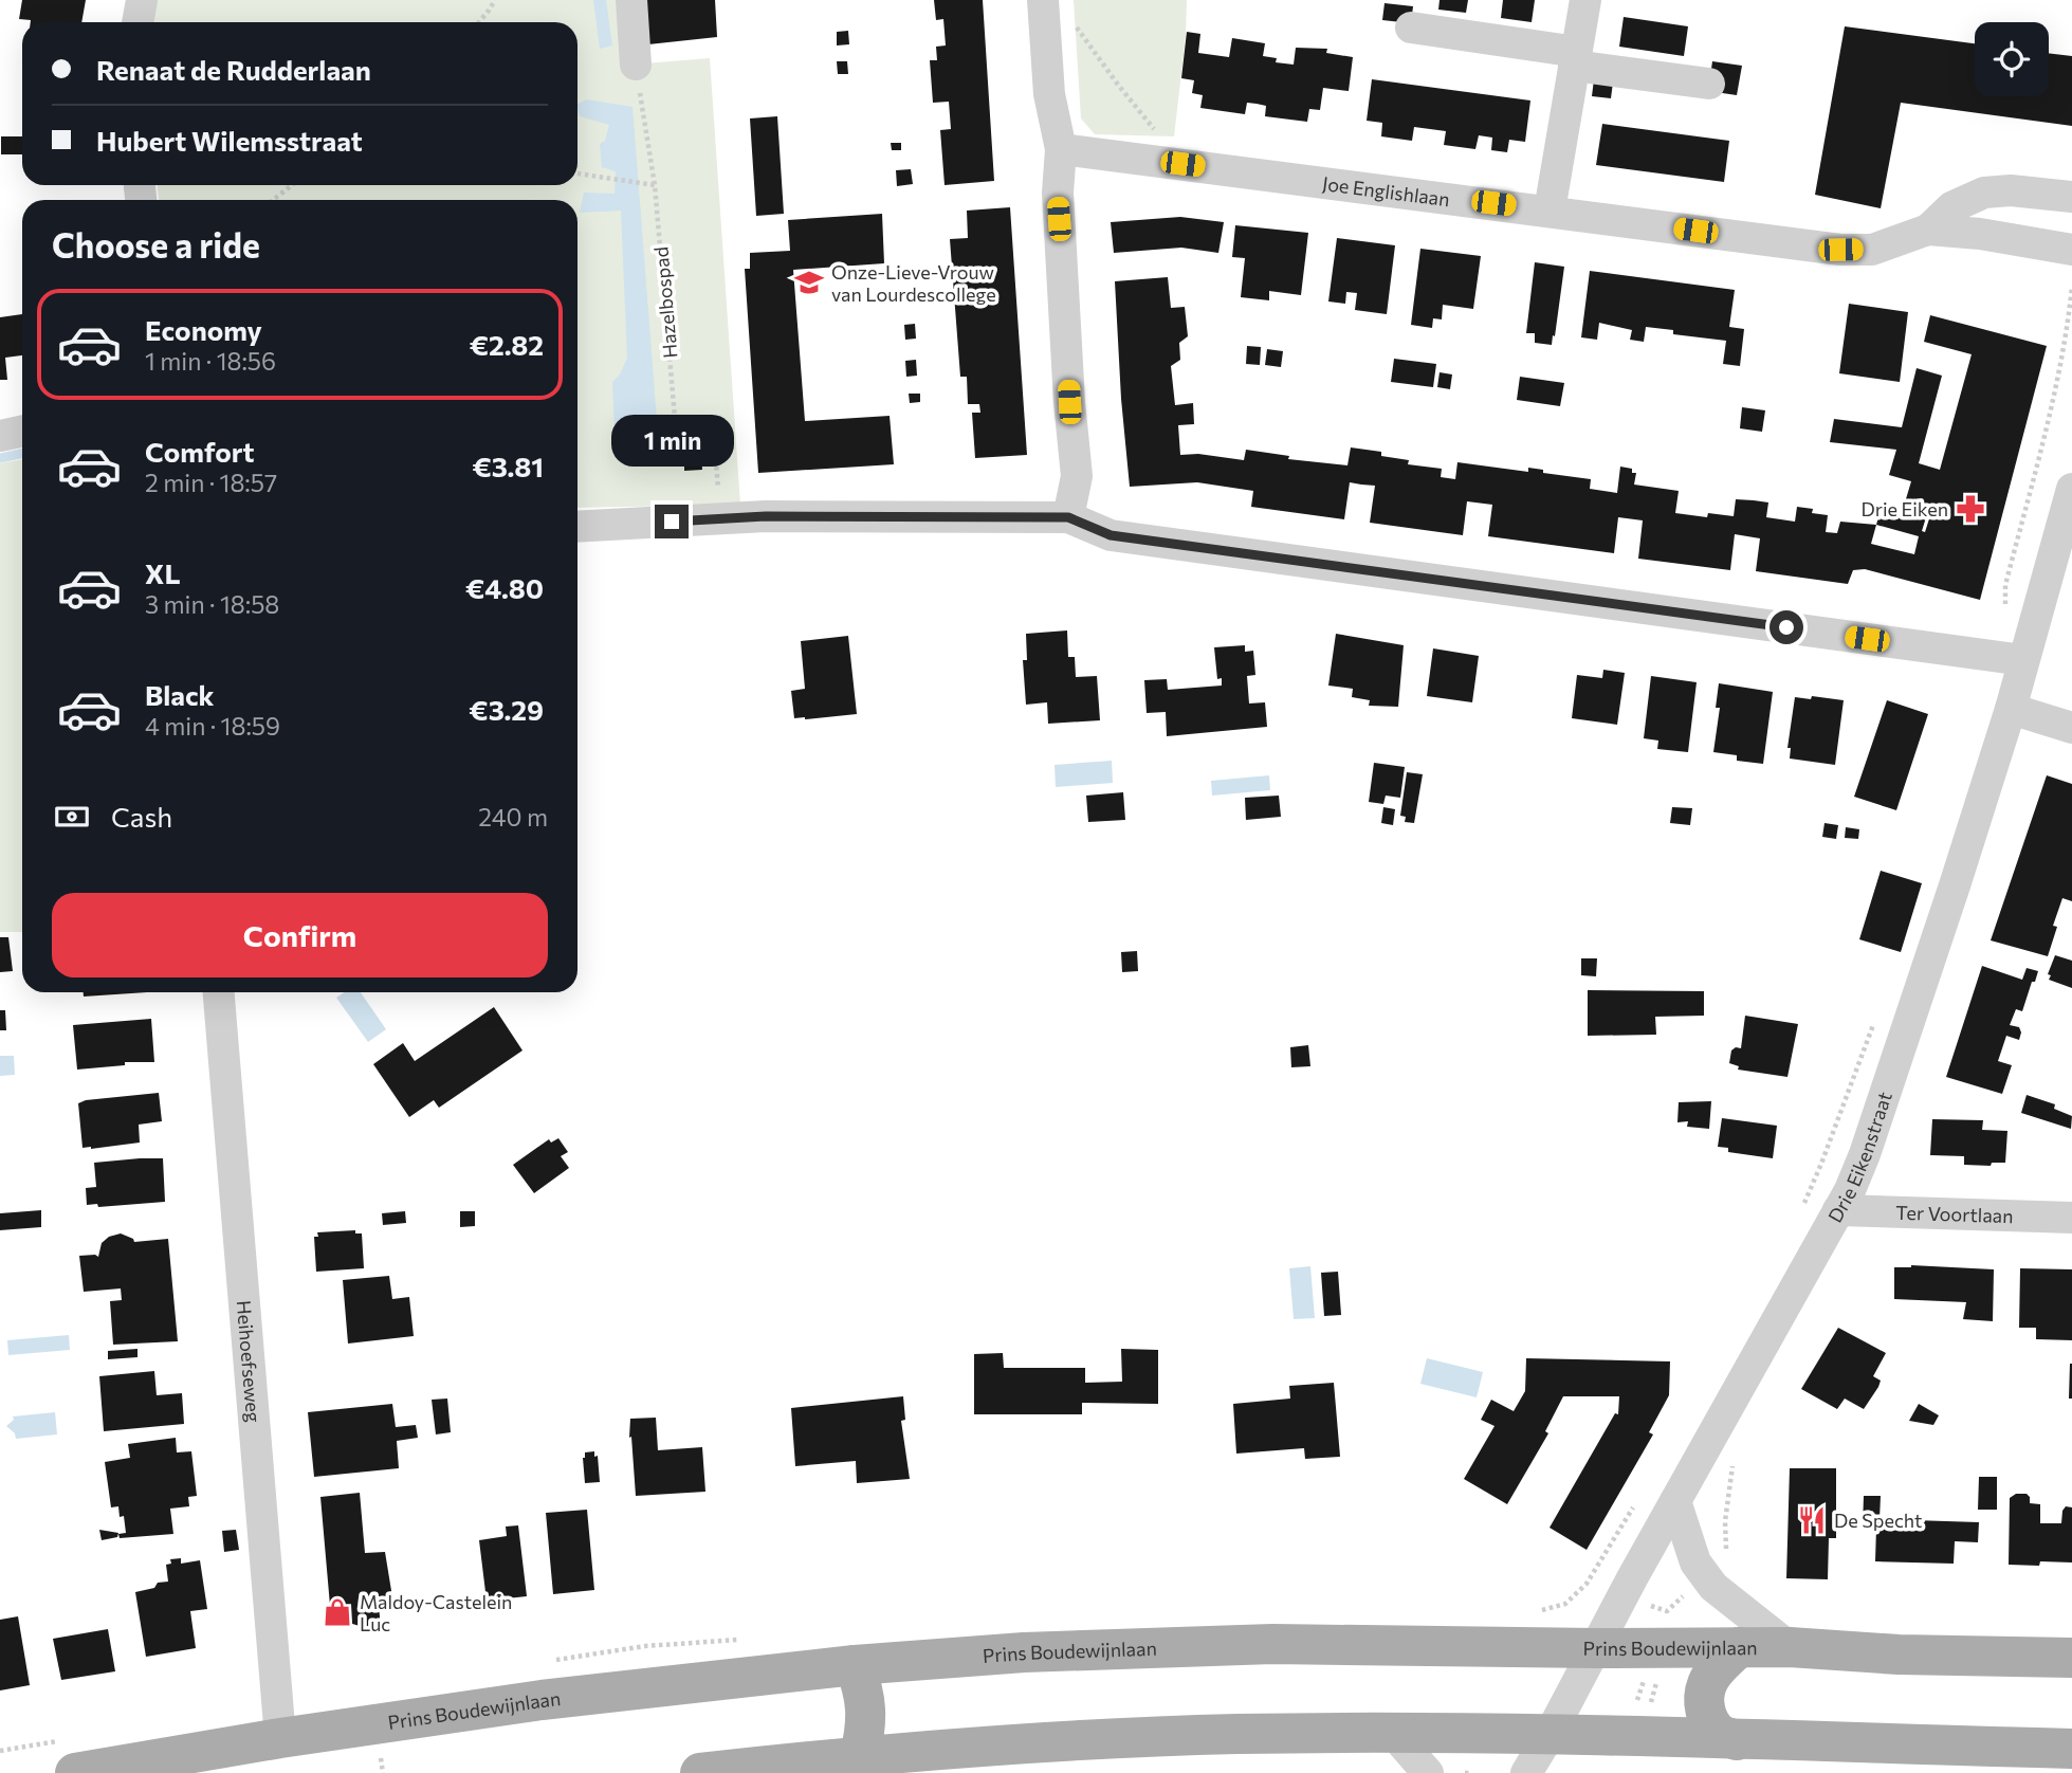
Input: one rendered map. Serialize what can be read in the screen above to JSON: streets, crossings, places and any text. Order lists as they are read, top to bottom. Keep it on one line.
{"streets":{"main road":["Prins Boudewijnlaan"],"street":["Joe Englishlaan","Drie Eikenstraat","Ter Voortlaan","Heihoefseweg"],"path":["Hazelbospad"]},"crossings":[["Drie Eikenstraat","Ter Voortlaan"],["Drie Eikenstraat","Prins Boudewijnlaan"],["Heihoefseweg","Prins Boudewijnlaan"]],"places":{"school or university":["Onze-Lieve-Vrouw van Lourdescollege"],"pharmacy":["Drie Eiken"],"restaurant":["De Specht"],"shop":["Maldoy-Castelein Luc"]},"page":{"banner":["Renaat de Rudderlaan","Hubert Wilemsstraat"],"heading":"Choose a ride","list":[{"name":"Economy","note":"1 min · 18:56","value":"€2.82"},{"name":"Comfort","note":"2 min · 18:57","value":"€3.81"},{"name":"XL","note":"3 min · 18:58","value":"€4.80"},{"name":"Black","note":"4 min · 18:59","value":"€3.29"}],"bubble":"1 min","pay":["Cash","240 m"],"buttons":"Confirm"}}
